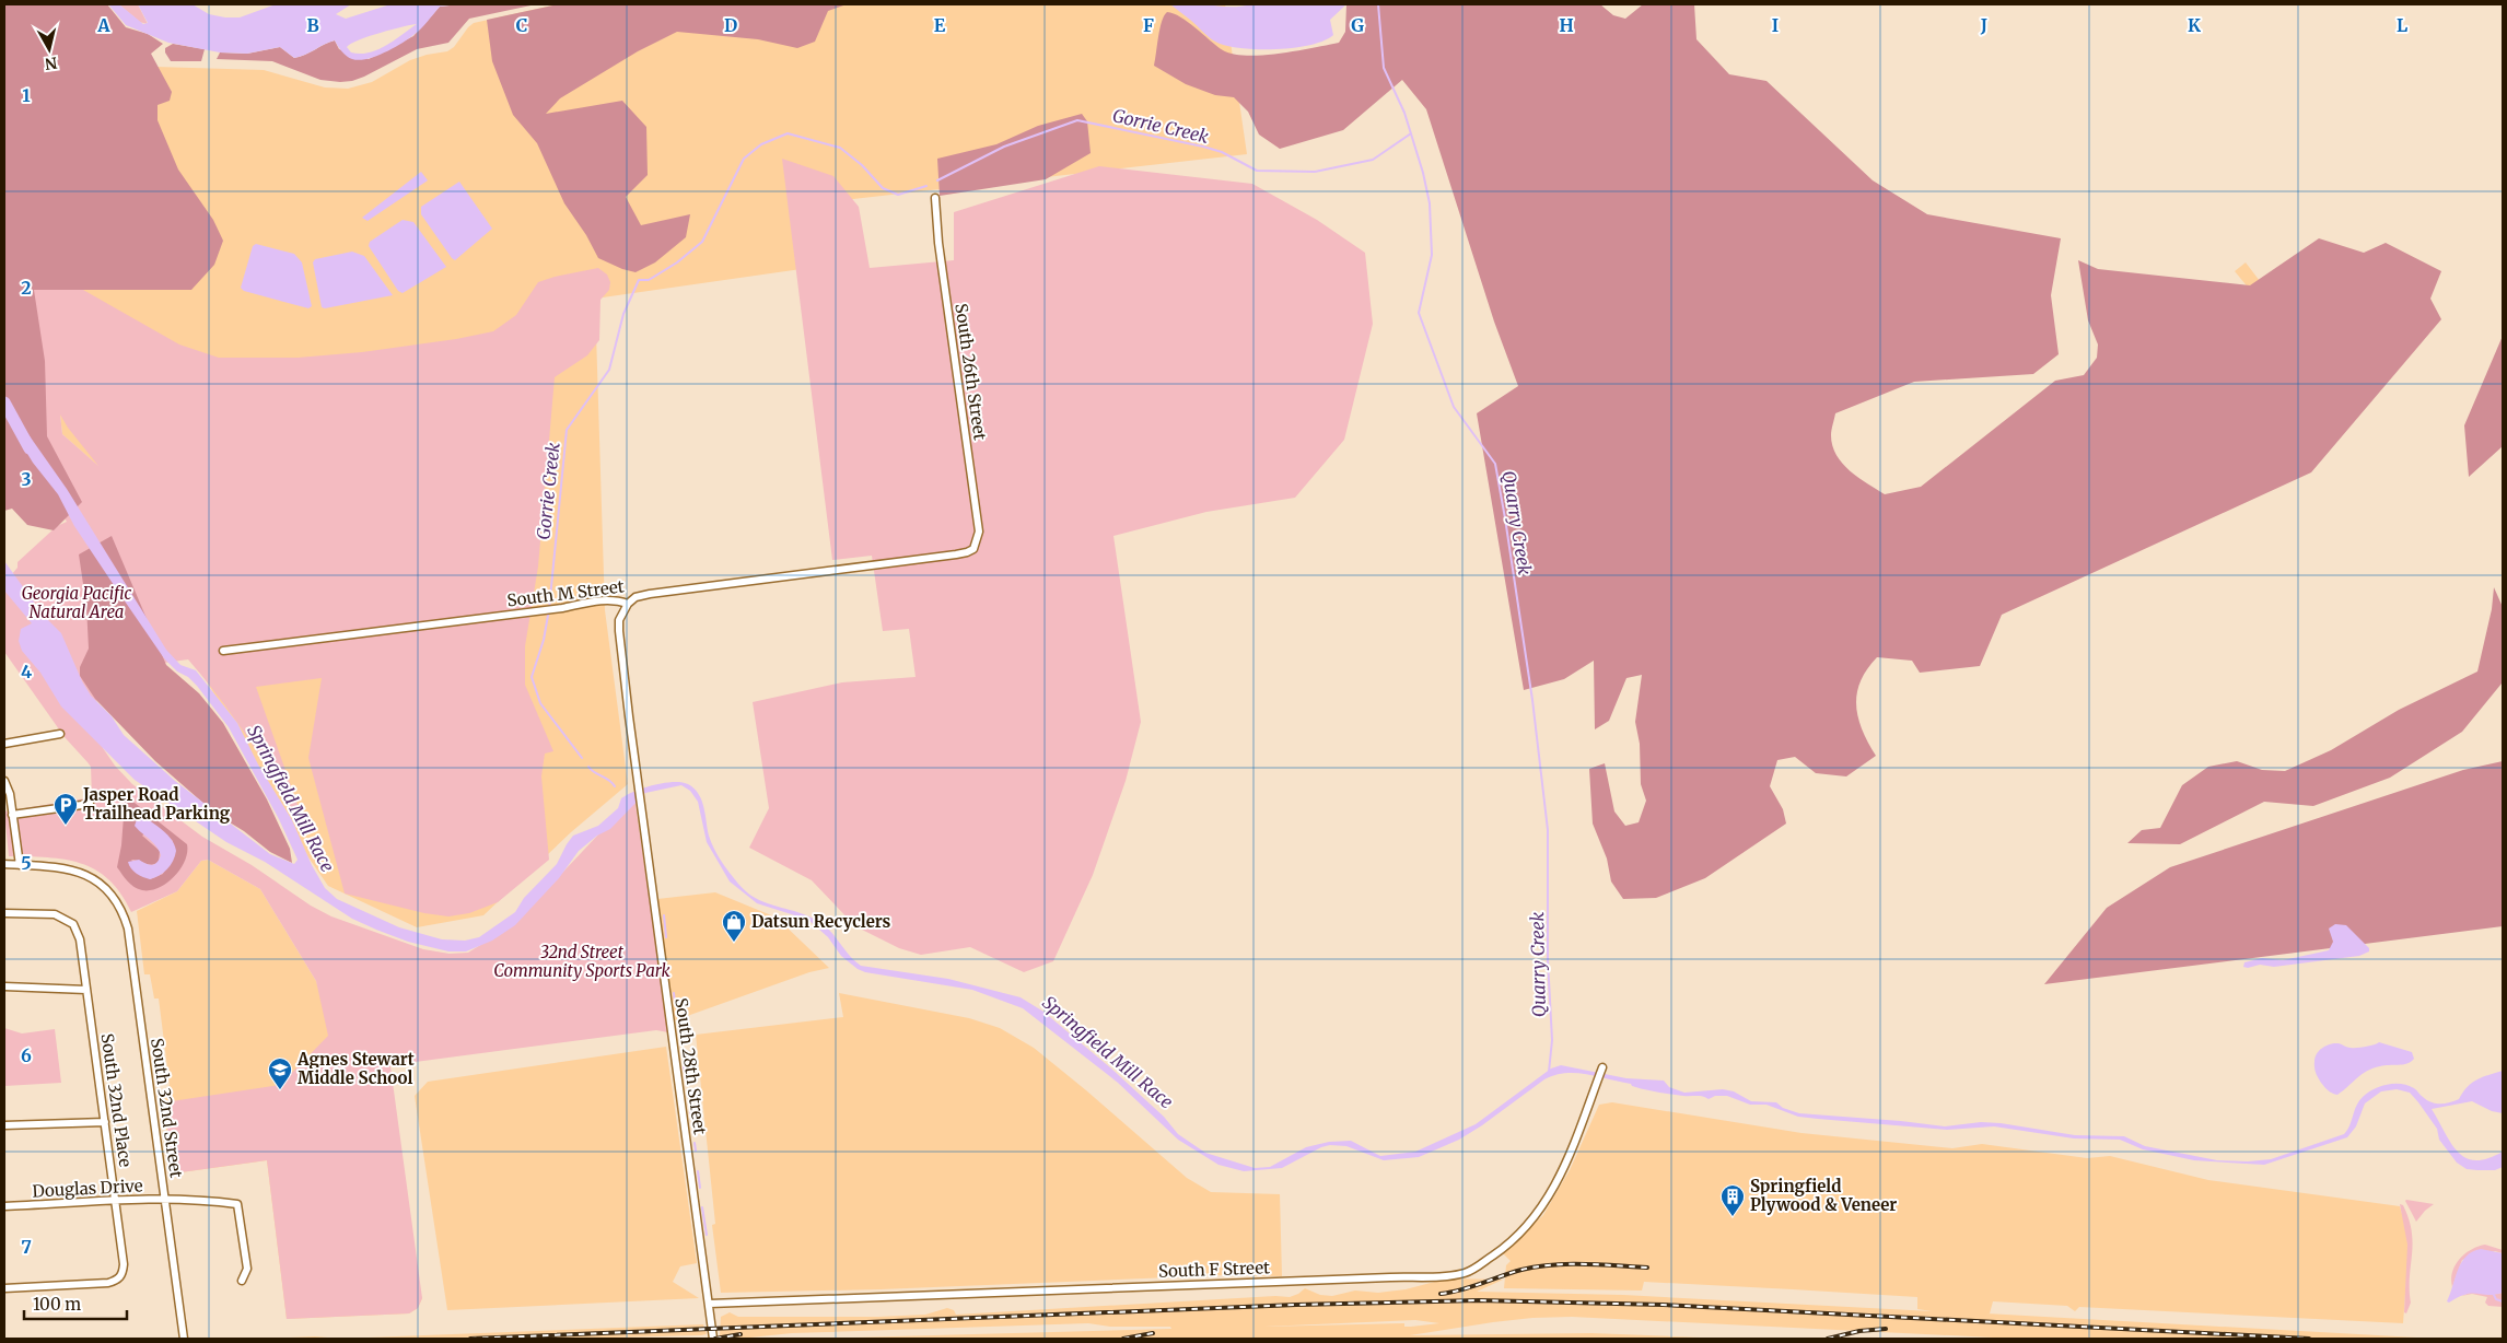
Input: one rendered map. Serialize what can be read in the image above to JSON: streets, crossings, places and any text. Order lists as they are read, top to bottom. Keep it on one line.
{"streets":{"street":["South 26th Street","South M Street","South 28th Street","South 32nd Place","South 32nd Street","Douglas Drive","South F Street"]},"crossings":[["South 26th Street","South M Street"],["South M Street","South 28th Street"],["South 28th Street","South F Street"],["South 32nd Place","Douglas Drive"],["South 32nd Street","Douglas Drive"]],"water":["Gorrie Creek","Quarry Creek","Springfield Mill Race"],"parks":["Georgia Pacific Natural Area","32nd Street Community Sports Park"],"places":{"parking":["Jasper Road Trailhead Parking"],"shop":["Datsun Recyclers"],"school or university":["Agnes Stewart Middle School"],"building":["Springfield Plywood & Veneer"]},"scale_bar":"100 m","north":"bottom","grid":{"columns":["A","B","C","D","E","F","G","H","I","J","K","L"],"rows":["1","2","3","4","5","6","7"]}}
